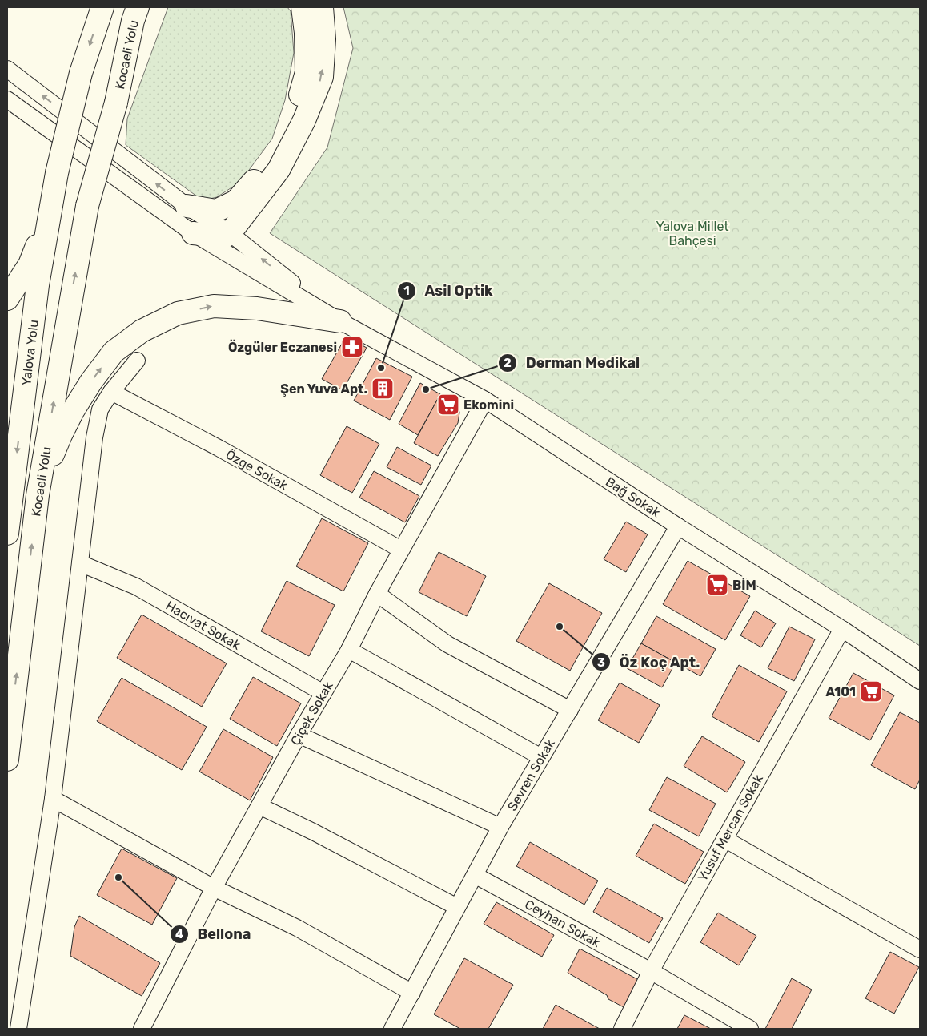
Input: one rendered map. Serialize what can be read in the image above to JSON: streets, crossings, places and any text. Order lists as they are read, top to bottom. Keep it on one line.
{"streets":{"highway":["Kocaeli̇ Yolu","Yalova Yolu"],"street":["Özge Sokak","Bağ Sokak","Hacıvat Sokak","Çiçek Sokak","Sevren Sokak","Yusuf Mercan Sokak","Ceyhan Sokak"]},"crossings":[["Özge Sokak","Çiçek Sokak"],["Bağ Sokak","Çiçek Sokak"],["Bağ Sokak","Sevren Sokak"],["Bağ Sokak","Yusuf Mercan Sokak"],["Hacıvat Sokak","Çiçek Sokak"],["Sevren Sokak","Ceyhan Sokak"],["Yusuf Mercan Sokak","Ceyhan Sokak"]],"one_way":["Yalova Yolu"],"parks":["Yalova Millet Bahçesi"],"places":{"pharmacy":["Özgüler Eczanesi"],"other":["Asil Optik","Derman Medikal","Öz Koç Apt.","Bellona"],"building":["Şen Yuva Apt."],"supermarket":["Ekomini","BİM","A101"]}}
